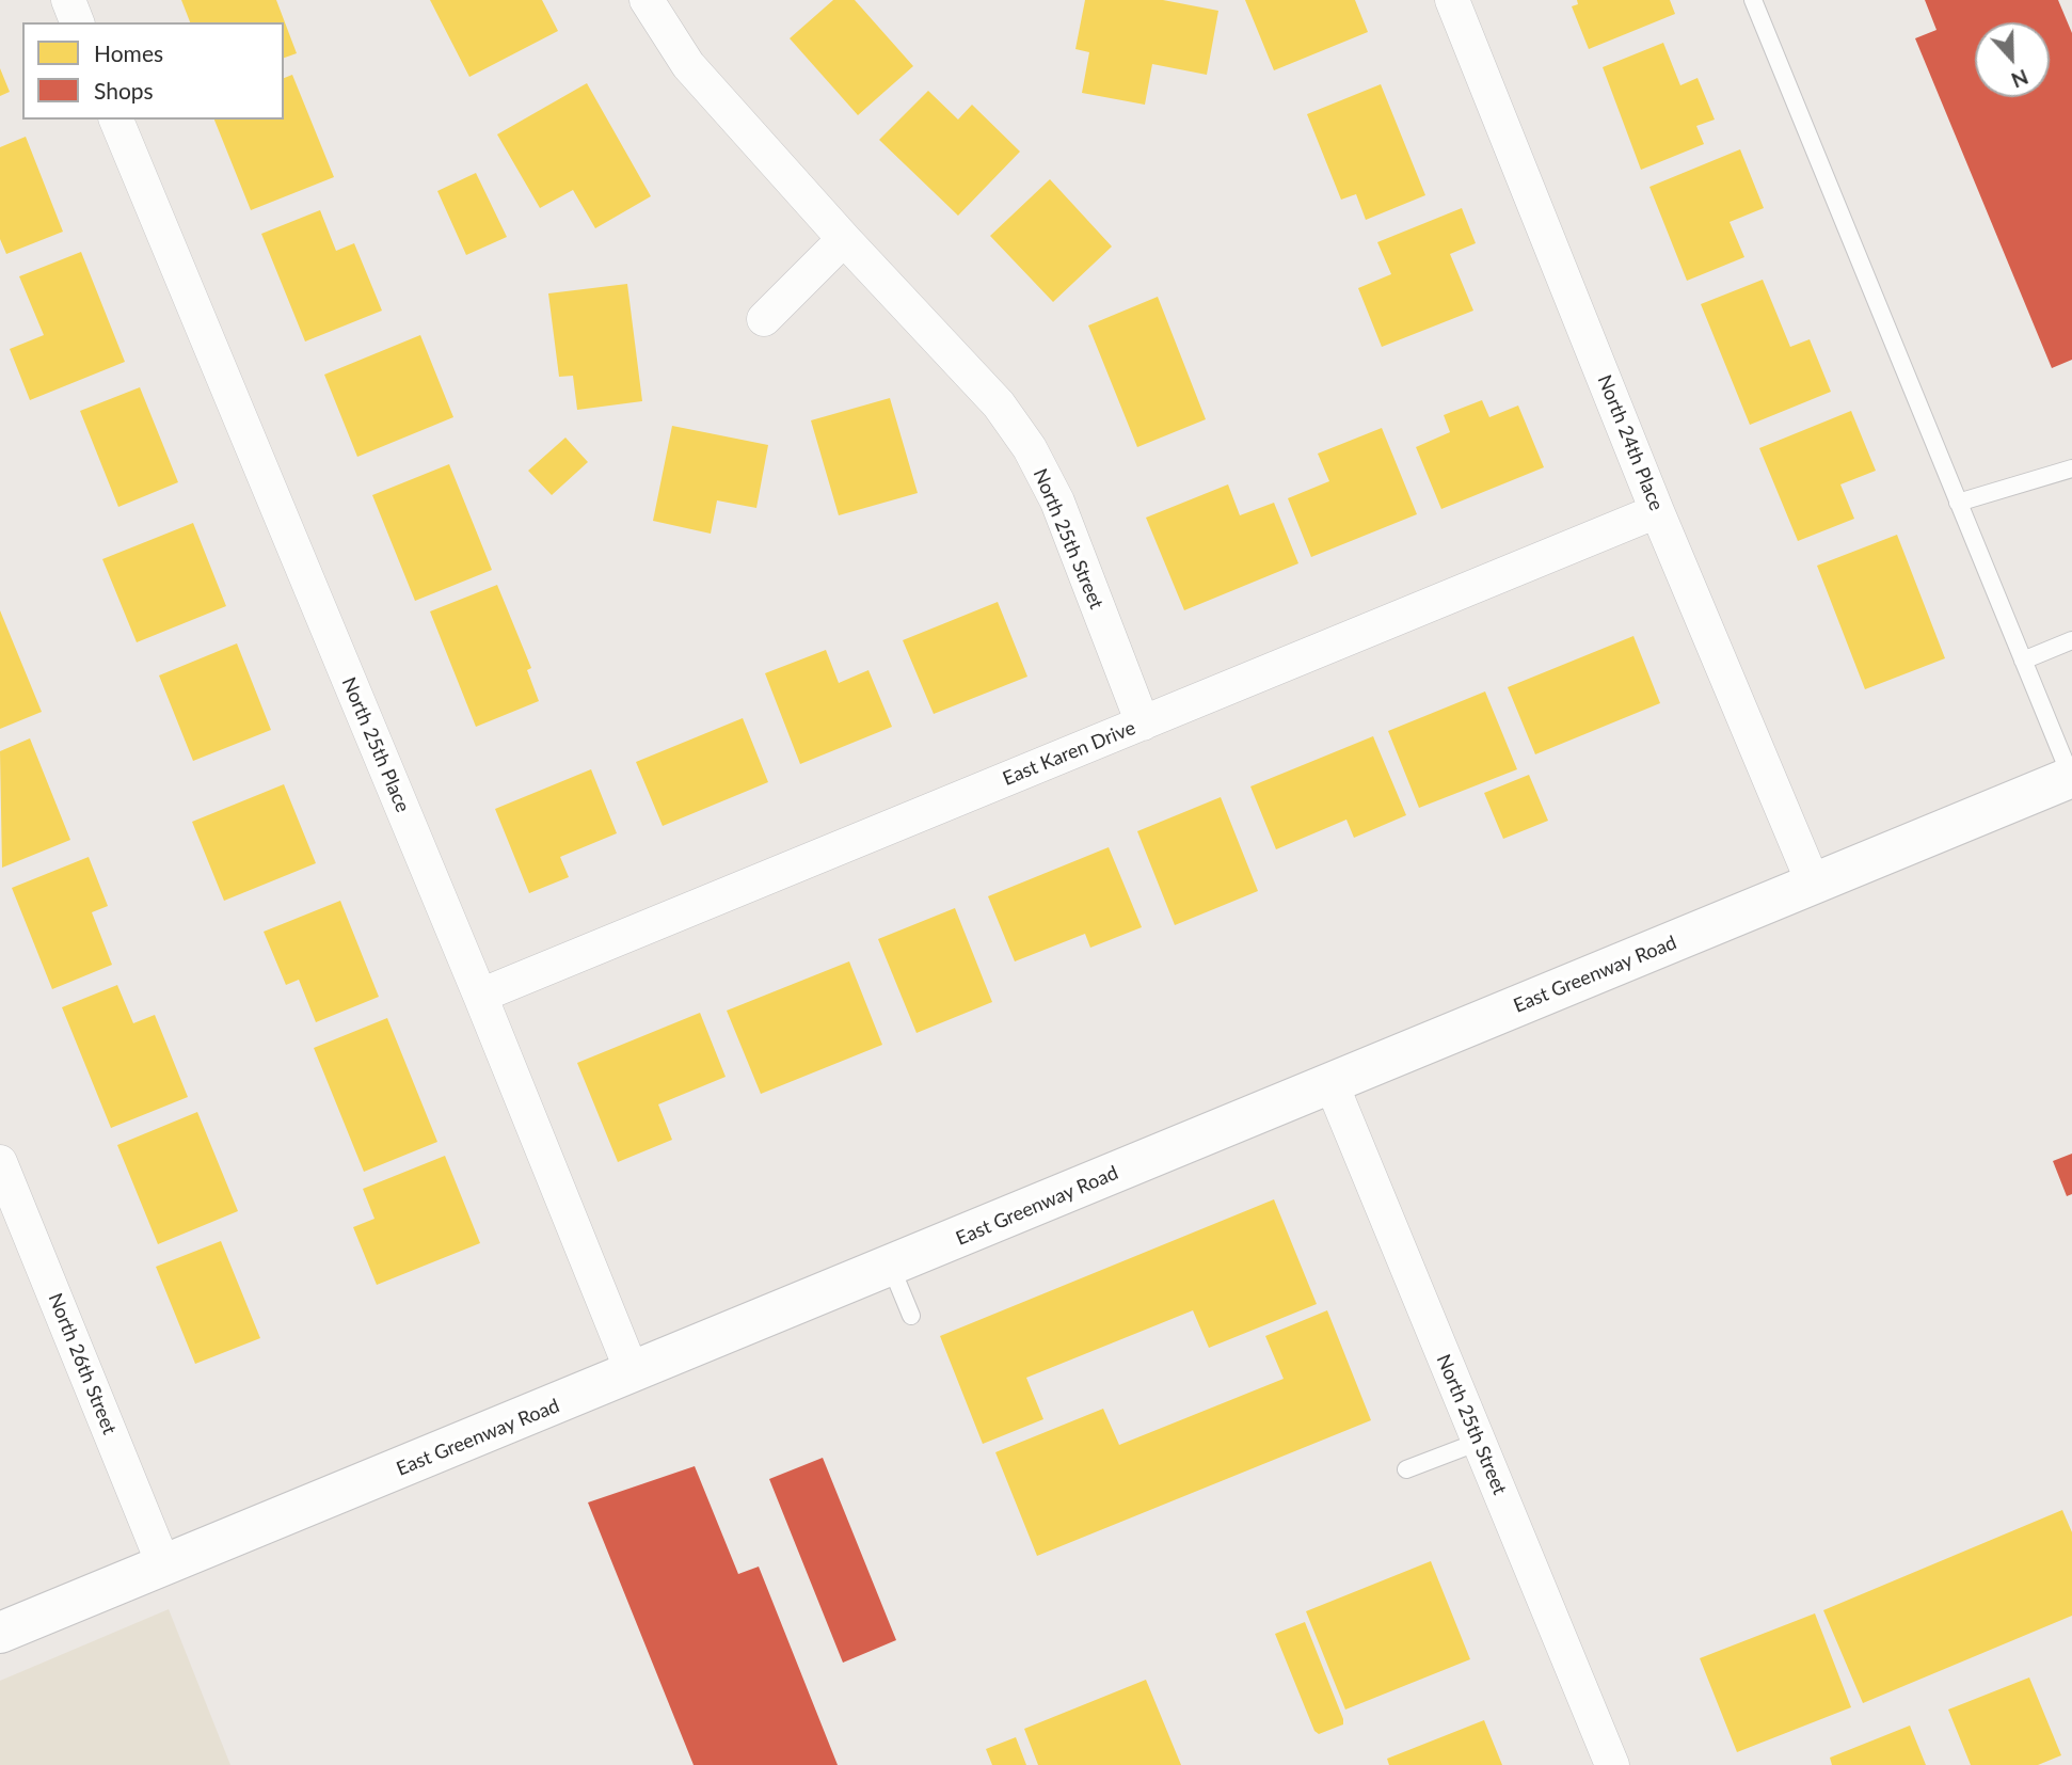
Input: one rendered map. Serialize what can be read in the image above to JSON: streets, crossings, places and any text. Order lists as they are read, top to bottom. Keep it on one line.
{"streets":{"street":["North 24th Place","North 25th Street","North 25th Place","East Karen Drive","East Greenway Road","North 26th Street"]},"crossings":[["North 24th Place","East Karen Drive"],["North 24th Place","East Greenway Road"],["North 25th Street","East Karen Drive"],["North 25th Street","East Greenway Road"],["North 25th Place","East Karen Drive"],["North 25th Place","East Greenway Road"],["East Greenway Road","North 26th Street"]],"legend":["Homes","Shops"],"north":"bottom"}
